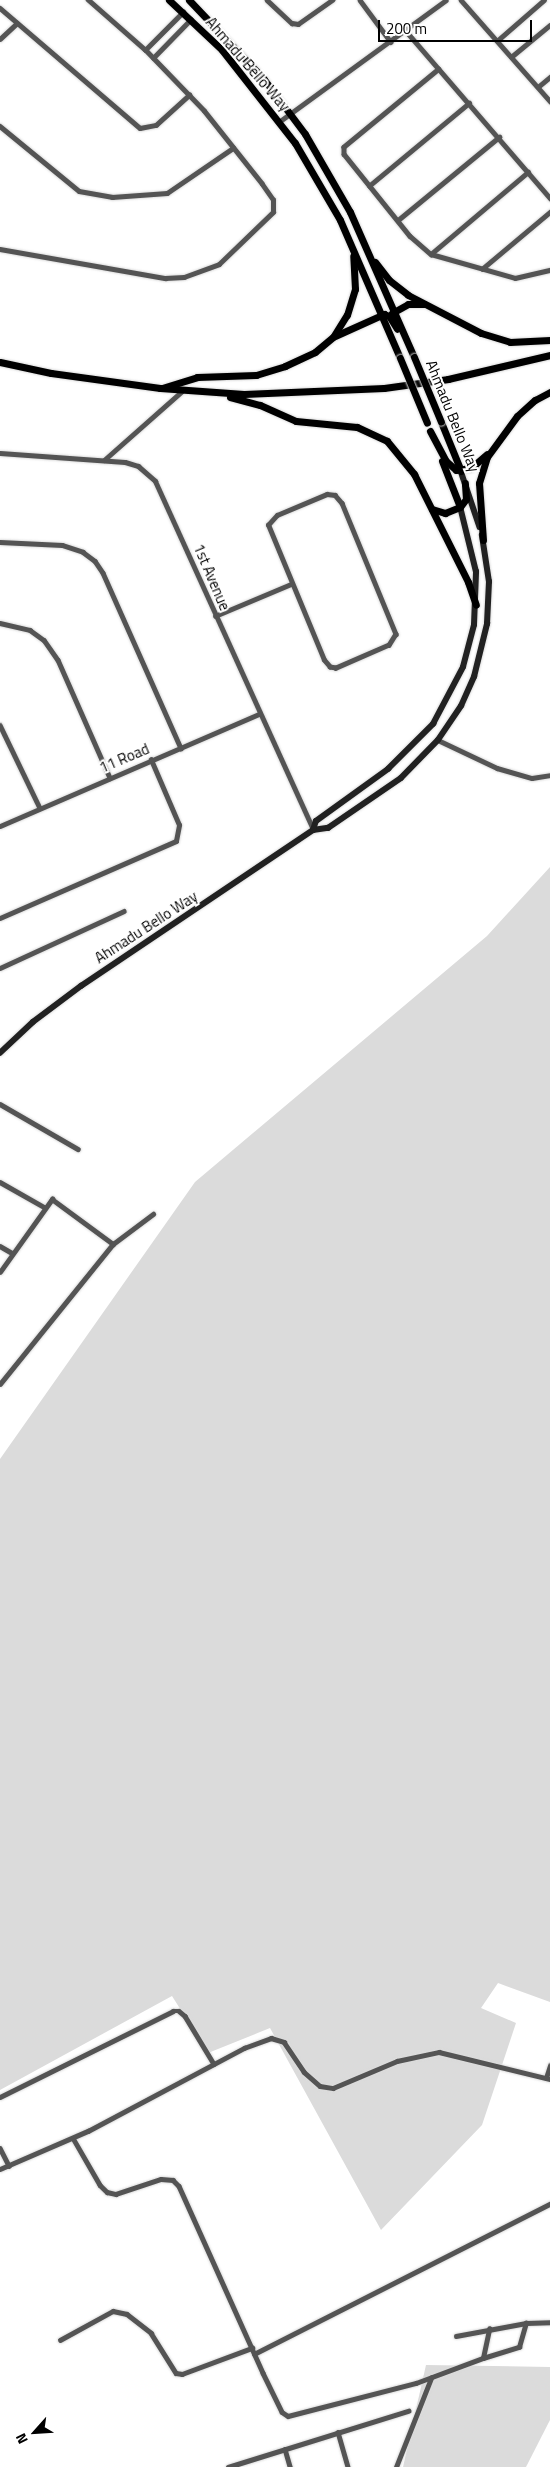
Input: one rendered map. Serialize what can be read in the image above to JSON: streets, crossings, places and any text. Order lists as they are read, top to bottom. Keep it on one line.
{"streets":{"main road":["Ahmadu Bello Way"],"street":["1st Avenue","11 Road"]},"crossings":[["Ahmadu Bello Way","1st Avenue"],["1st Avenue","11 Road"]],"scale_bar":"200 m","north":"bottom left"}
